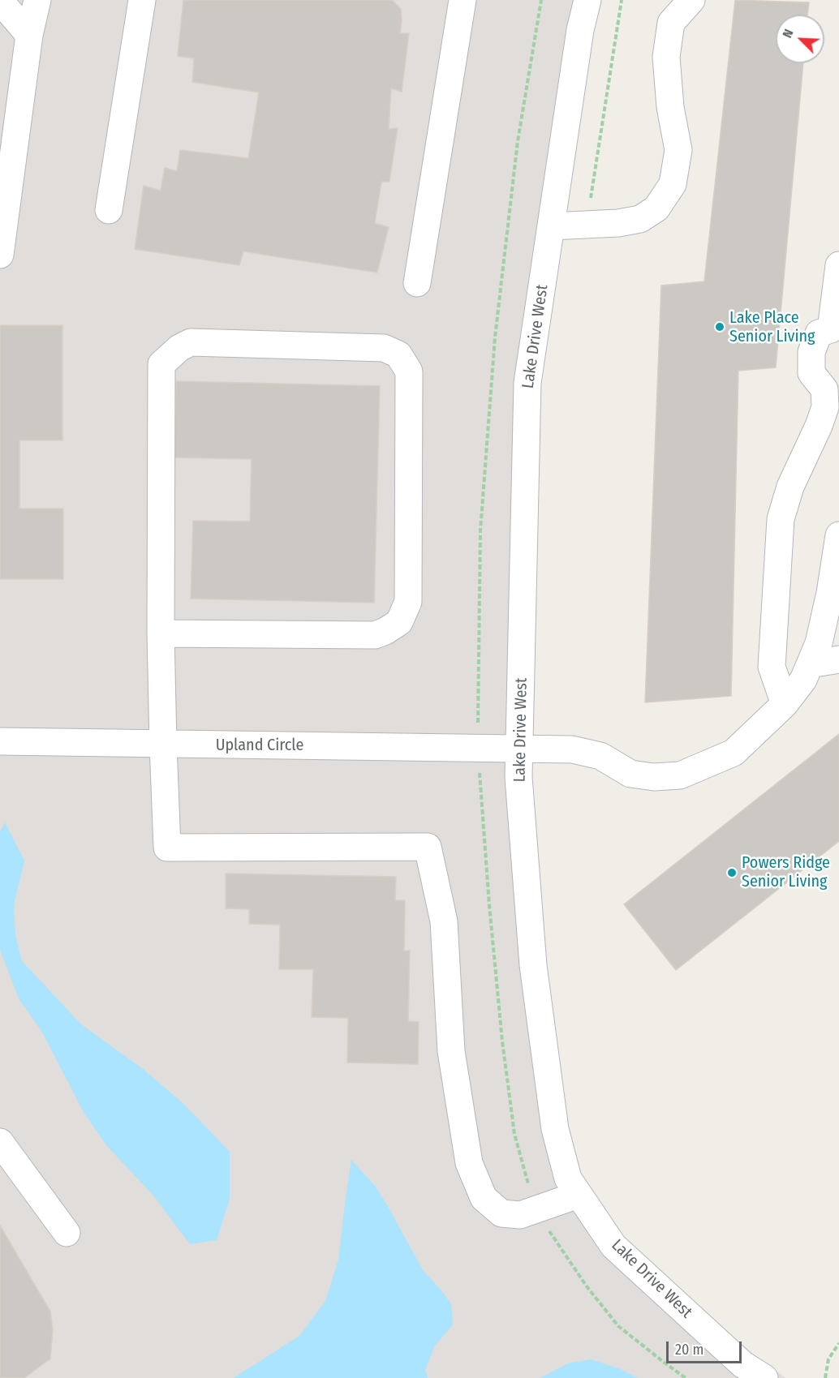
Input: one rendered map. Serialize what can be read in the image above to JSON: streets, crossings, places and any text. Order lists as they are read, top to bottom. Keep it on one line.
{"streets":{"street":["Lake Drive West","Upland Circle"]},"crossings":[["Lake Drive West","Upland Circle"]],"places":["Lake Place Senior Living","Powers Ridge Senior Living"],"scale_bar":"20 m","north":"top left"}
